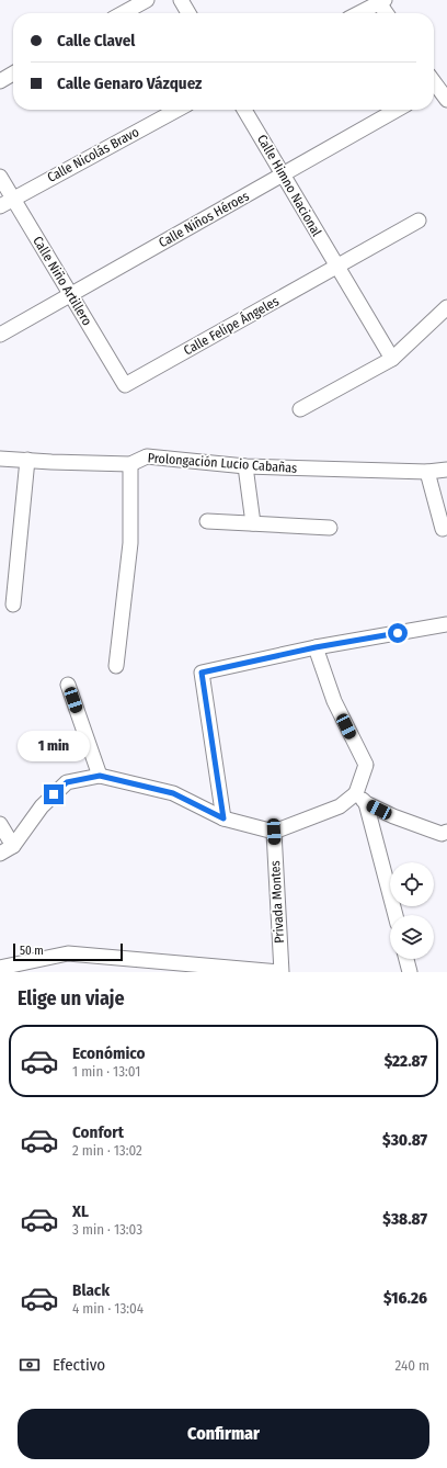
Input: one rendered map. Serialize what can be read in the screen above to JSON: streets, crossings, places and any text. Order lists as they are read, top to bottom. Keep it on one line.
{"streets":{"street":["Calle Nicolás Bravo","Calle Himno Nacional","Calle Niños Héroes","Calle Niño Artillero","Calle Felipe Ángeles","Prolongación Lucio Cabañas","Privada Montes"]},"crossings":[["Calle Nicolás Bravo","Calle Niño Artillero"],["Calle Himno Nacional","Calle Niños Héroes"],["Calle Himno Nacional","Calle Felipe Ángeles"],["Calle Niños Héroes","Calle Niño Artillero"],["Calle Niño Artillero","Calle Felipe Ángeles"]],"scale_bar":"50 m","page":{"banner":["Calle Clavel","Calle Genaro Vázquez"],"bubble":"1 min","scale":"50 m","heading":"Elige un viaje","list":[{"name":"Económico","note":"1 min · 13:01","value":"$22.87"},{"name":"Confort","note":"2 min · 13:02","value":"$30.87"},{"name":"XL","note":"3 min · 13:03","value":"$38.87"},{"name":"Black","note":"4 min · 13:04","value":"$16.26"}],"pay":["Efectivo","240 m"],"buttons":"Confirmar"}}
